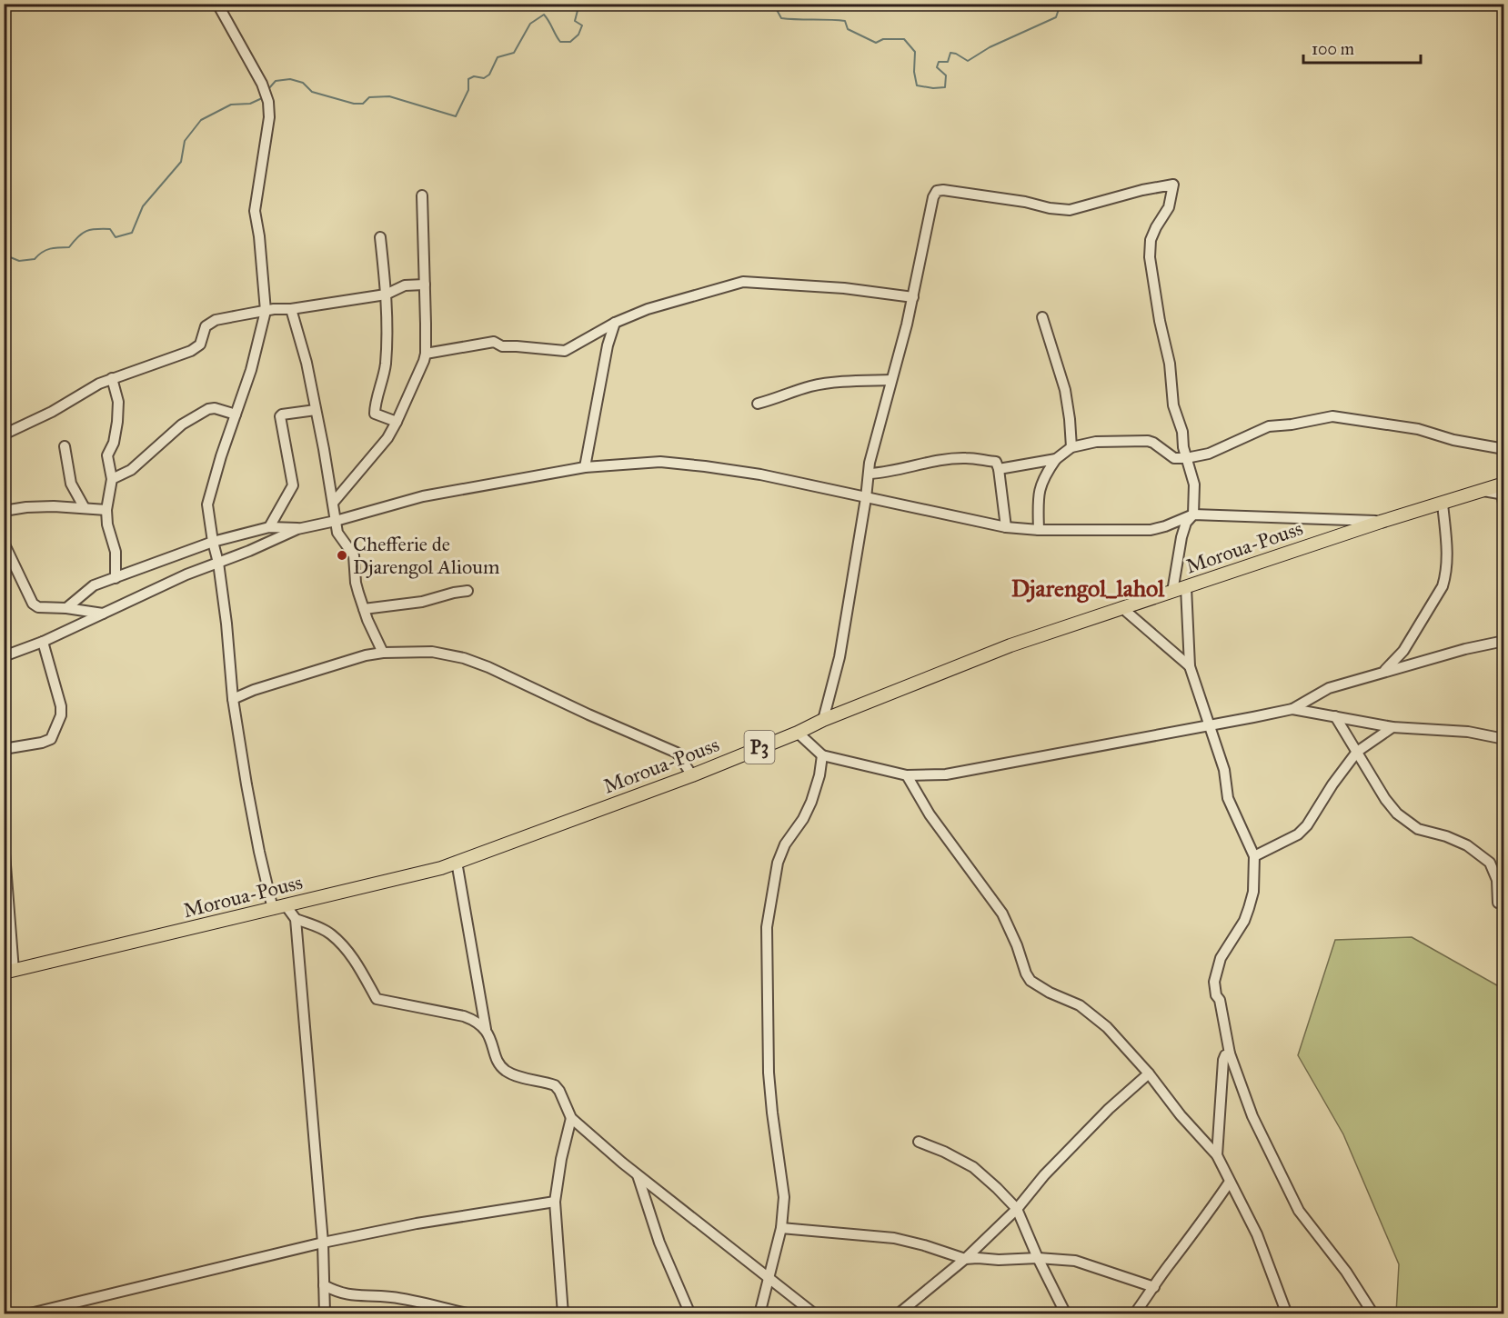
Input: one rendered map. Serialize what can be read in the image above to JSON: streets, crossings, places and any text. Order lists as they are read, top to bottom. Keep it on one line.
{"streets":{"main road":["Moroua-Pouss","P3"]},"districts":["Djarengol_lahol"],"places":["Chefferie de Djarengol Alioum"],"scale_bar":"100 m"}
